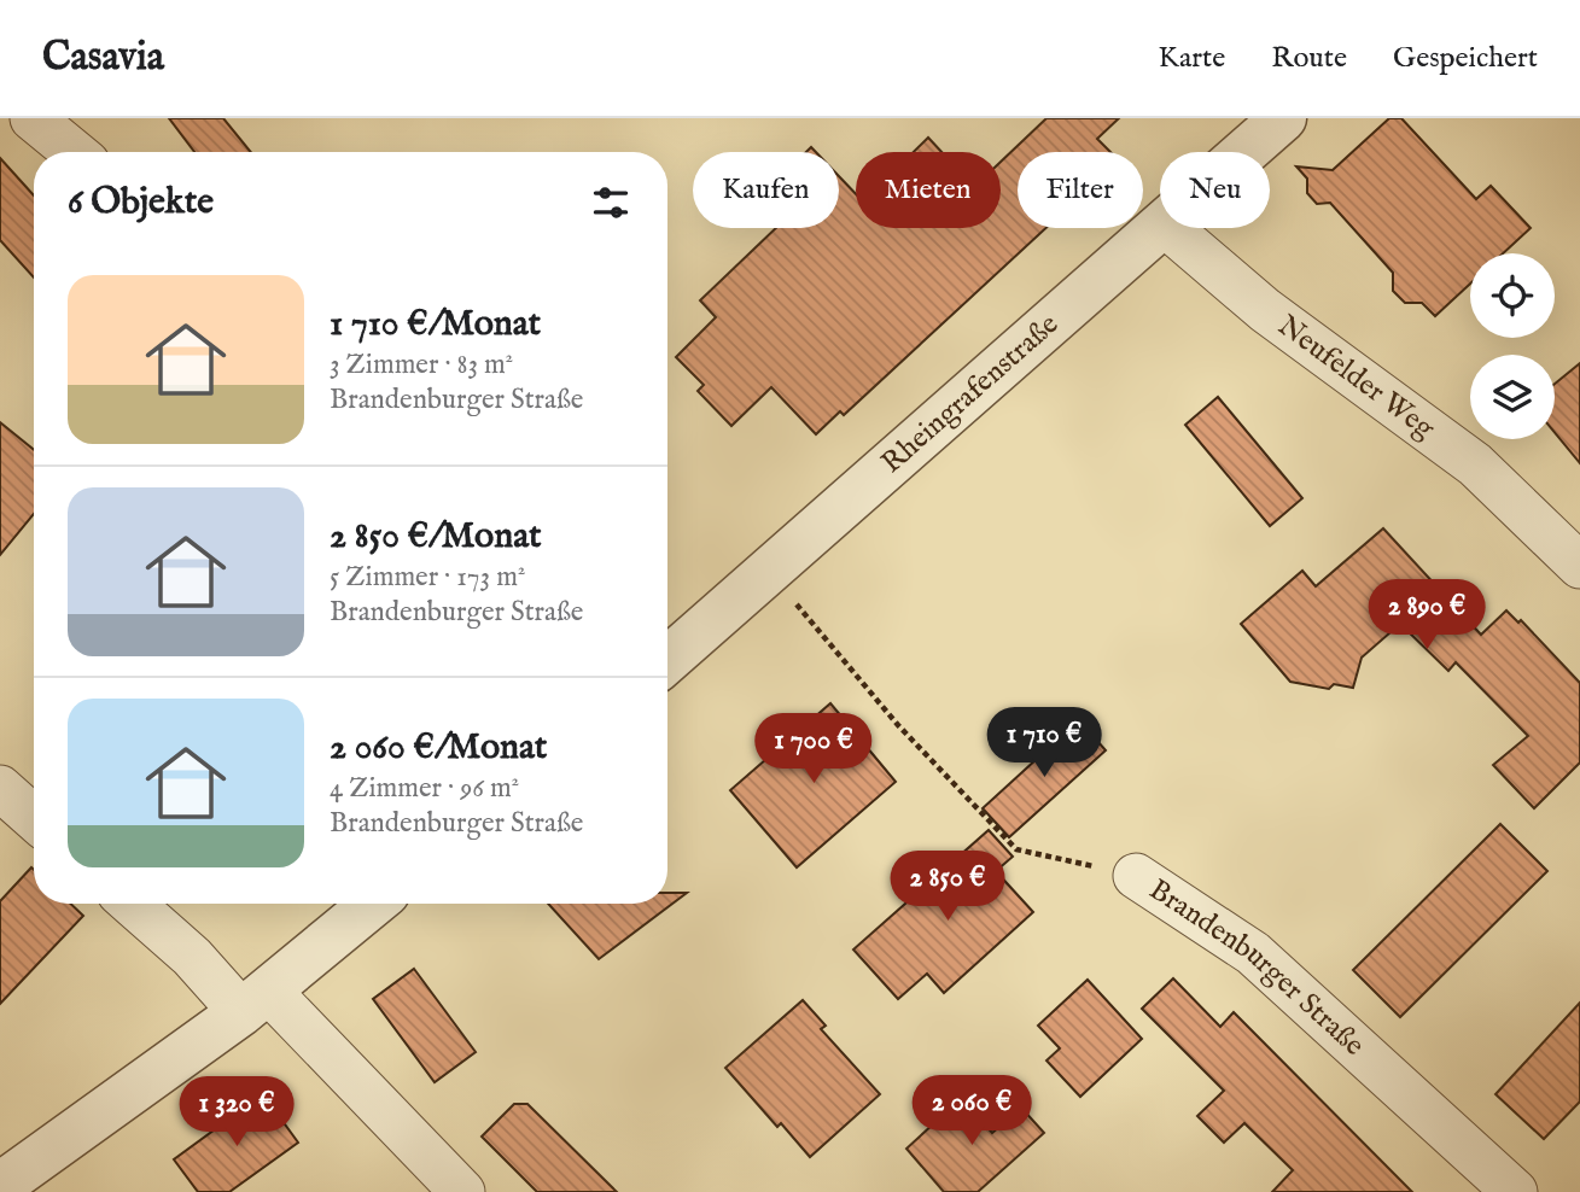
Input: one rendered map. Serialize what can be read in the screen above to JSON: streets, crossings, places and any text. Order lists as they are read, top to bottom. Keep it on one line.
{"streets":{"street":["Neufelder Weg","Rheingrafenstraße","Brandenburger Straße"]},"crossings":[["Rheingrafenstraße","Brandenburger Straße"]],"page":{"header":"Casavia","nav":["Karte","Route","Gespeichert"],"chip":["Kaufen","Mieten","Filter","Neu"],"heading":"6 Objekte","list":[{"name":"1 710 €/Monat","note":"3 Zimmer · 83 m² · Brandenburger Straße"},{"name":"2 850 €/Monat","note":"5 Zimmer · 173 m² · Brandenburger Straße"},{"name":"2 060 €/Monat","note":"4 Zimmer · 96 m² · Brandenburger Straße"}],"price":["2 890 €","1 710 €","1 700 €","2 850 €","2 060 €","1 320 €"]}}
